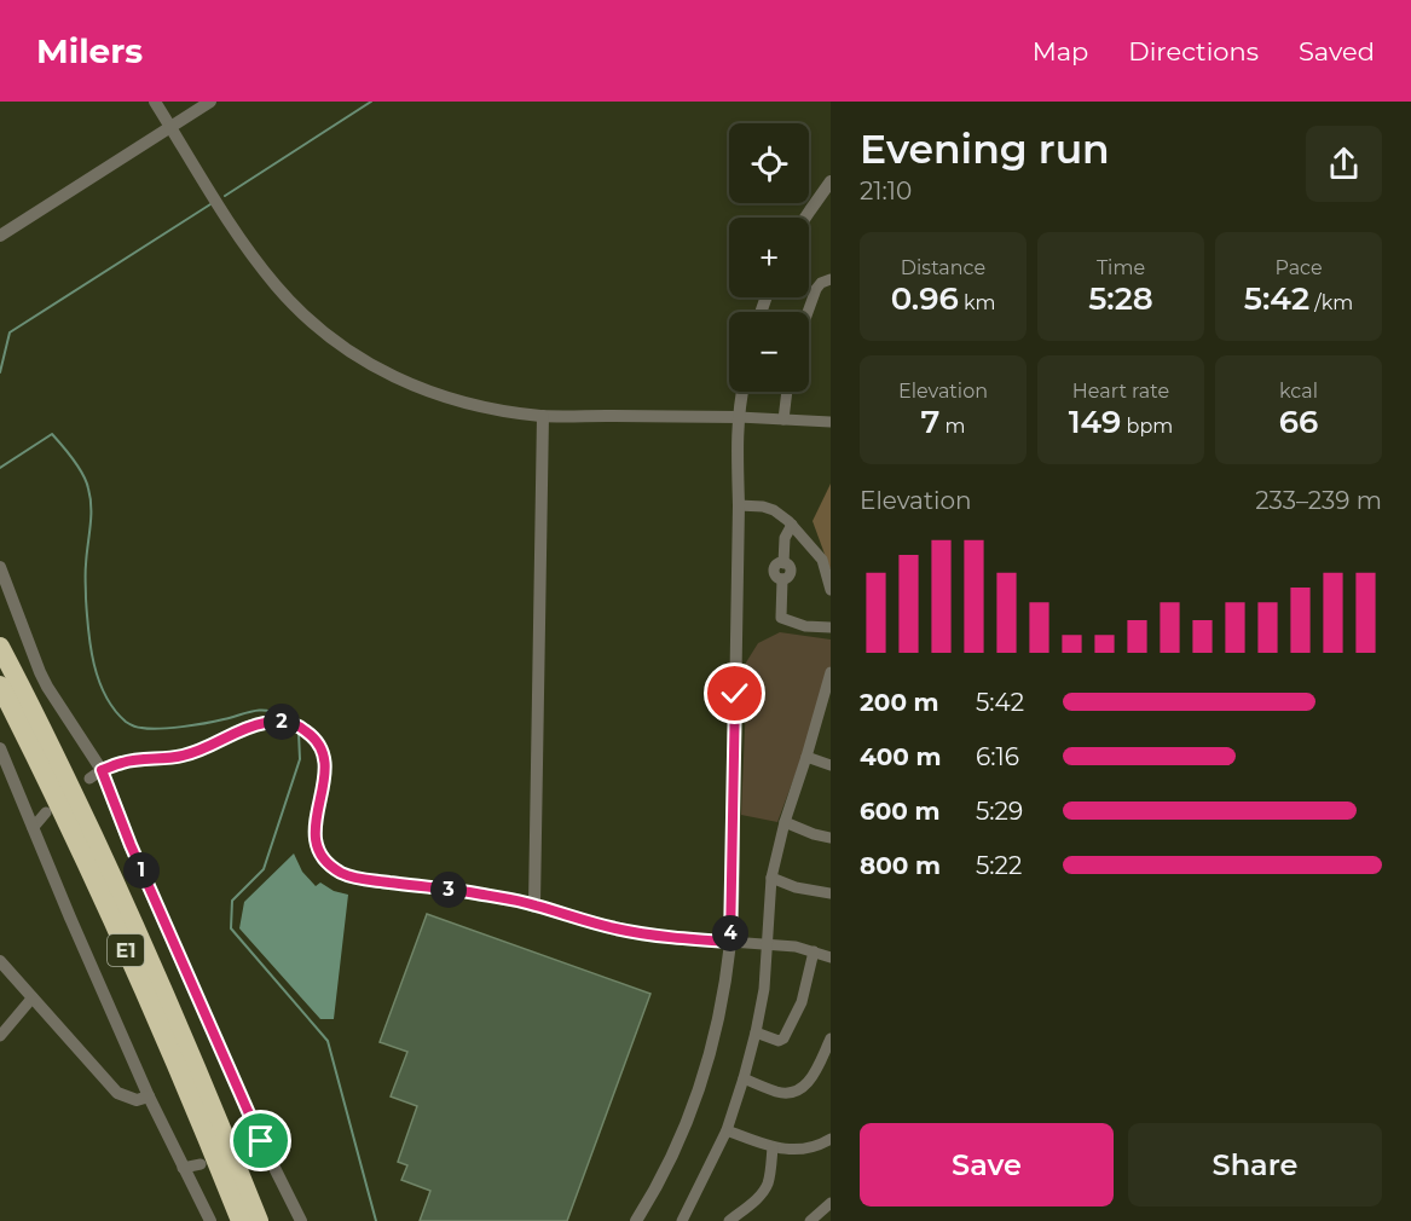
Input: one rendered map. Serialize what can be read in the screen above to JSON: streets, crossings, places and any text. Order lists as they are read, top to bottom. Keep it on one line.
{"streets":{"highway":["E1"]},"page":{"header":"Milers","nav":["Map","Directions","Saved"],"heading":["Evening run","21:10"],"map_buttons":["+","−"],"stats":[["Distance","0.96 km"],["Time","5:28"],["Pace","5:42 /km"],["Elevation","7 m"],["Heart rate","149 bpm"],["kcal","66"]],"chart":["Elevation","233–239 m"],"list":[{"name":"200 m","note":"5:42"},{"name":"400 m","note":"6:16"},{"name":"600 m","note":"5:29"},{"name":"800 m","note":"5:22"}],"pins":["2","1","3","4"],"buttons":["Save","Share"]}}
